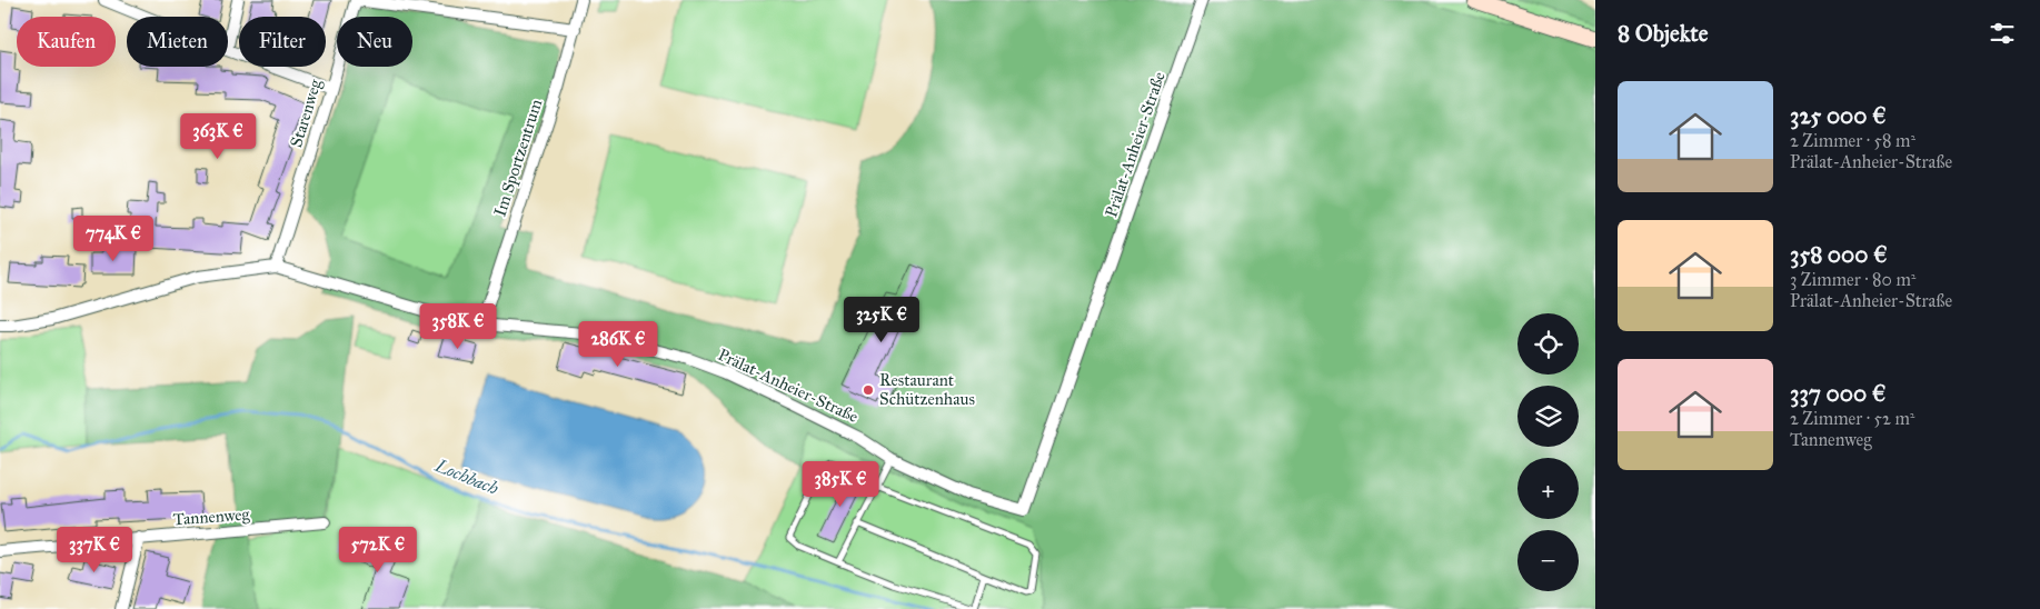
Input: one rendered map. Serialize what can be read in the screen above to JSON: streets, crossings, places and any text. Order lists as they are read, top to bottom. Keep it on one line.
{"streets":{"street":["Starenweg","Prälat-Anheier-Straße","Im Sportzentrum","Tannenweg"]},"crossings":[["Starenweg","Prälat-Anheier-Straße"],["Starenweg","Im Sportzentrum"],["Prälat-Anheier-Straße","Im Sportzentrum"]],"water":["Lochbach"],"places":["Restaurant Schützenhaus"],"page":{"heading":"8 Objekte","chip":["Kaufen","Mieten","Filter","Neu"],"list":[{"name":"325 000 €","note":"2 Zimmer · 58 m² · Prälat-Anheier-Straße"},{"name":"358 000 €","note":"3 Zimmer · 80 m² · Prälat-Anheier-Straße"},{"name":"337 000 €","note":"2 Zimmer · 52 m² · Tannenweg"}],"price":["363K €","774K €","325K €","358K €","286K €","385K €","337K €","572K €"],"map_buttons":["+","−"]}}
